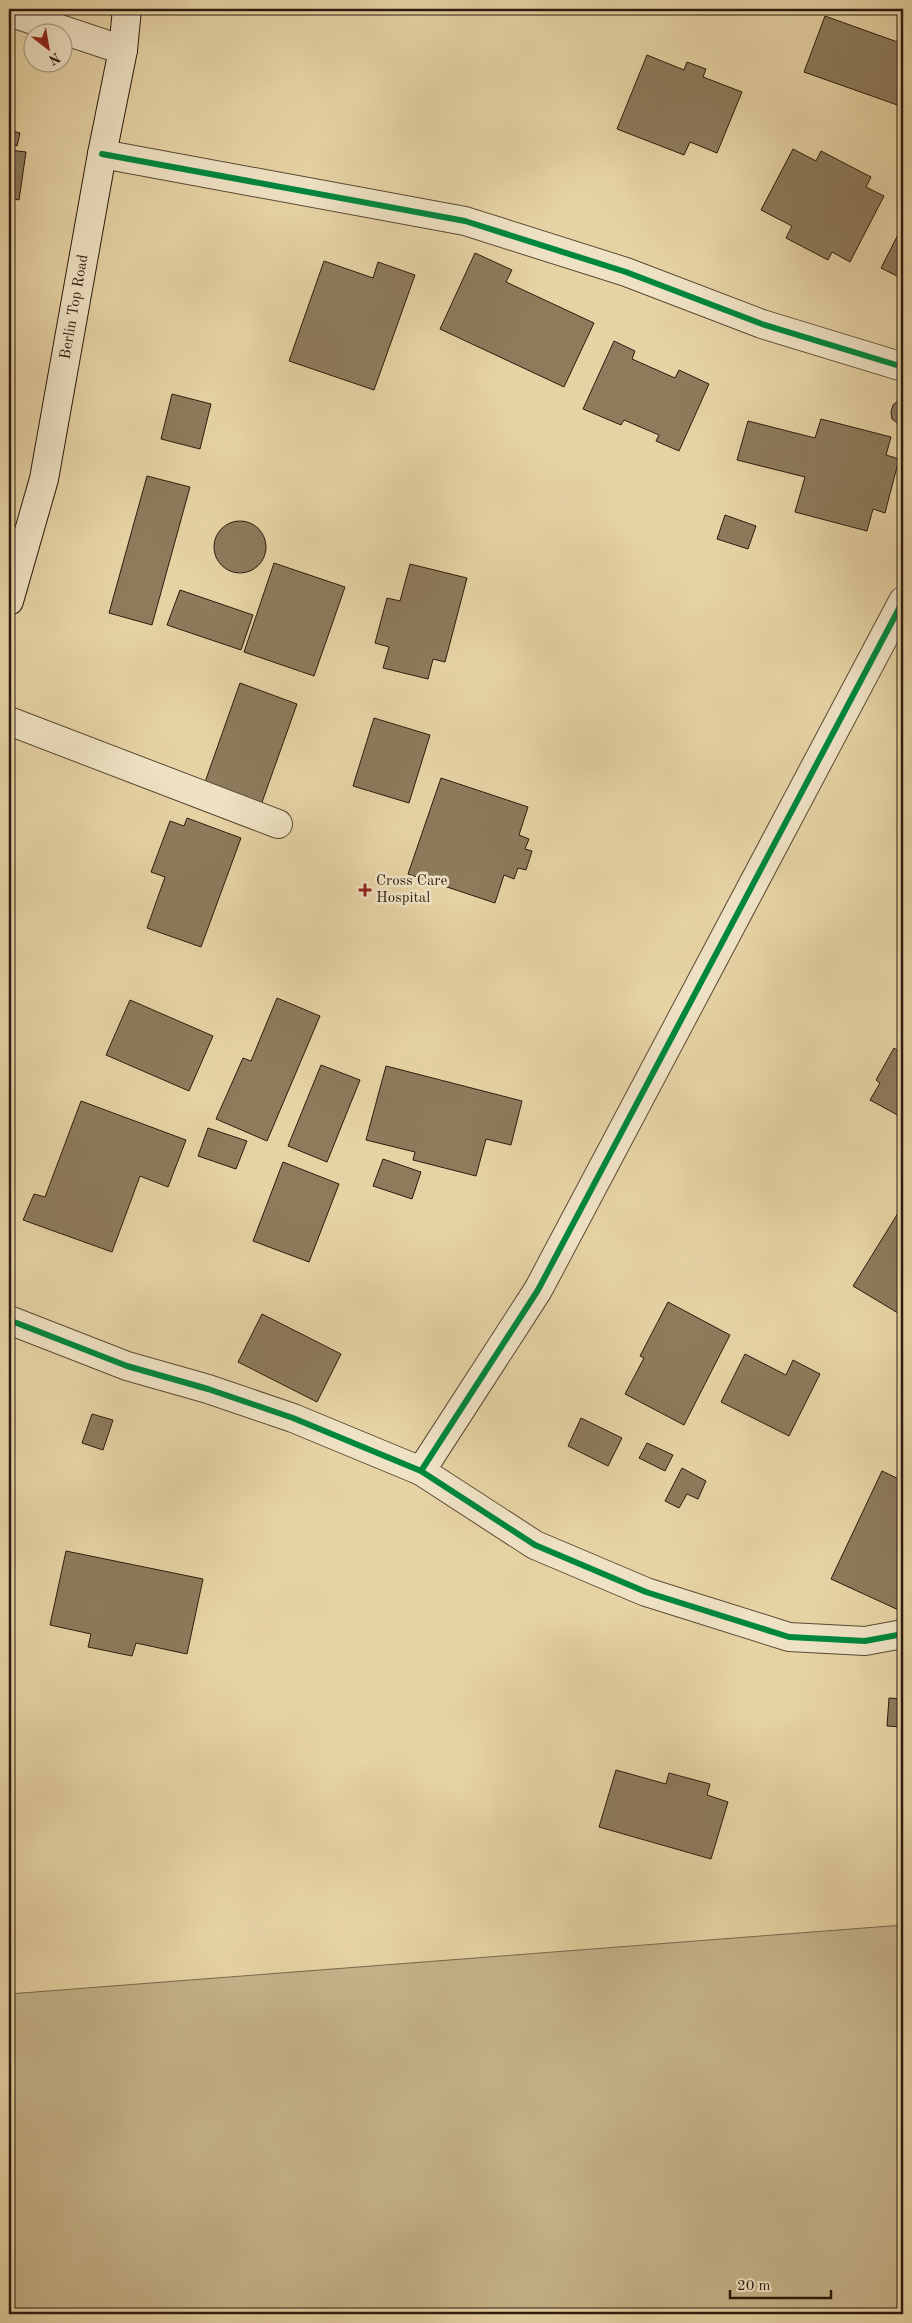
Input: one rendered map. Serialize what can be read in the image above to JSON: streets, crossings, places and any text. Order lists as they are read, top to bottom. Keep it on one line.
{"streets":{"street":["Berlin Top Road"]},"places":{"health":["Cross Care Hospital"]},"scale_bar":"20 m","north":"bottom right"}
